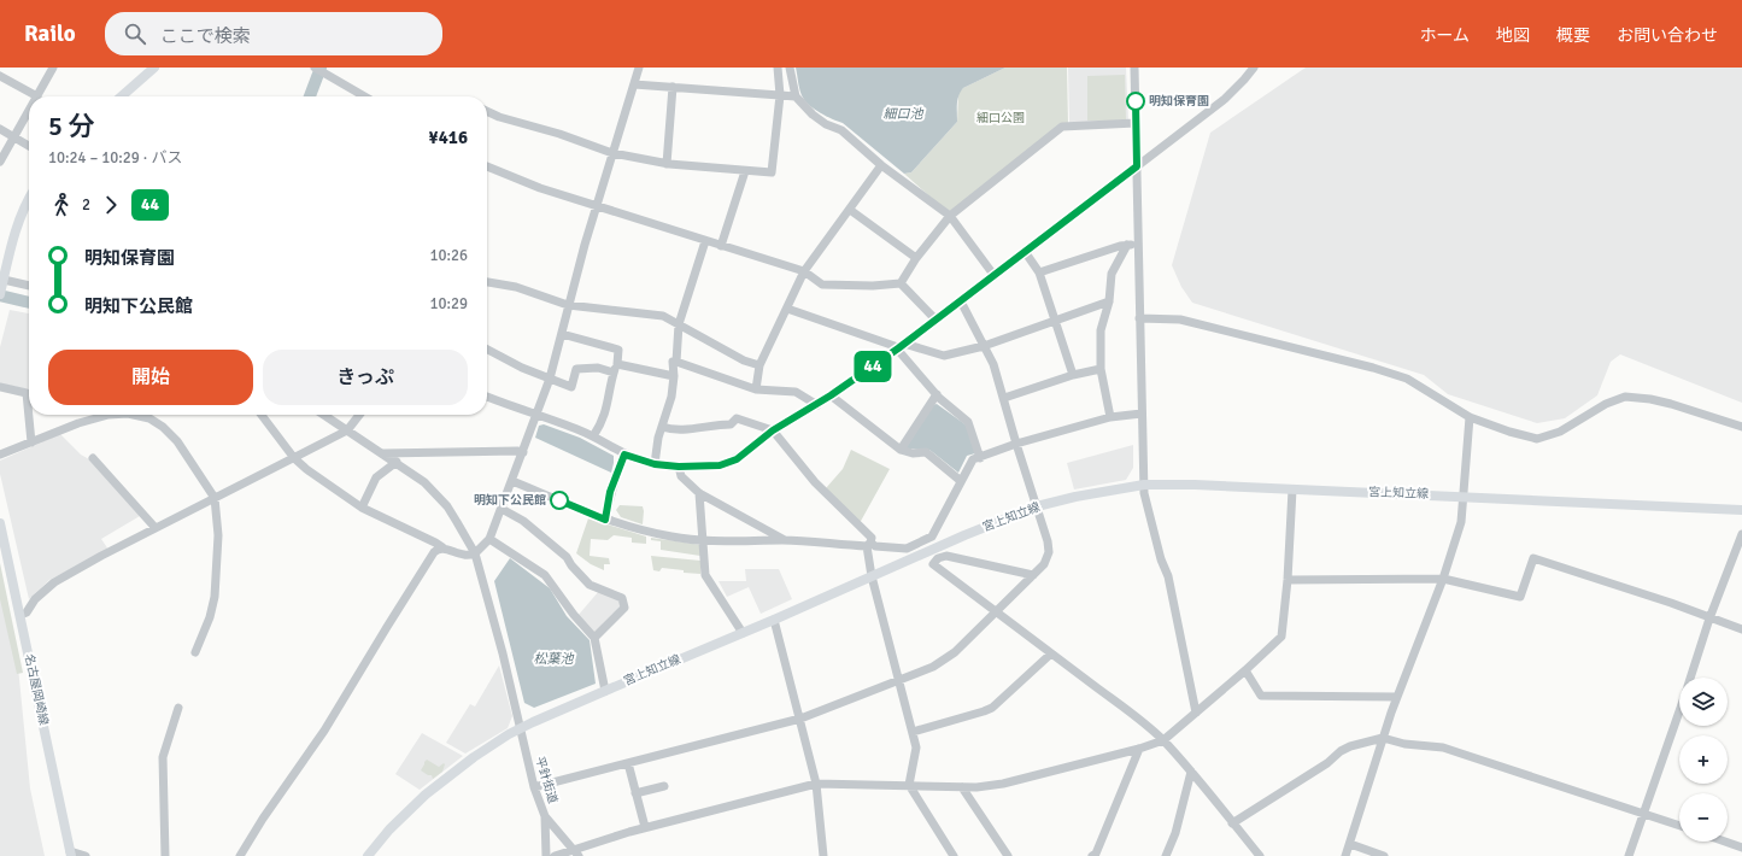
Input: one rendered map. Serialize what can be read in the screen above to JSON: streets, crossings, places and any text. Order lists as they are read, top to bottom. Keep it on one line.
{"streets":{"main road":["宮上知立線","名古屋岡崎線"],"street":["平針街道"]},"crossings":[["宮上知立線","平針街道"]],"water":["細口池","松葉池"],"parks":["細口公園"],"places":["明知保育園","明知下公民館"],"lines":["bus line 44"],"page":{"header":"Railo","search":"ここで検索","nav":["ホーム","地図","概要","お問い合わせ"],"on_map":"44","heading":["5 分","10:24 – 10:29 · バス","¥416"],"legs":["2","44"],"list":[{"name":"明知保育園","value":"10:26"},{"name":"明知下公民館","value":"10:29"}],"buttons":["開始","きっぷ"],"map_buttons":["+","−"]}}
